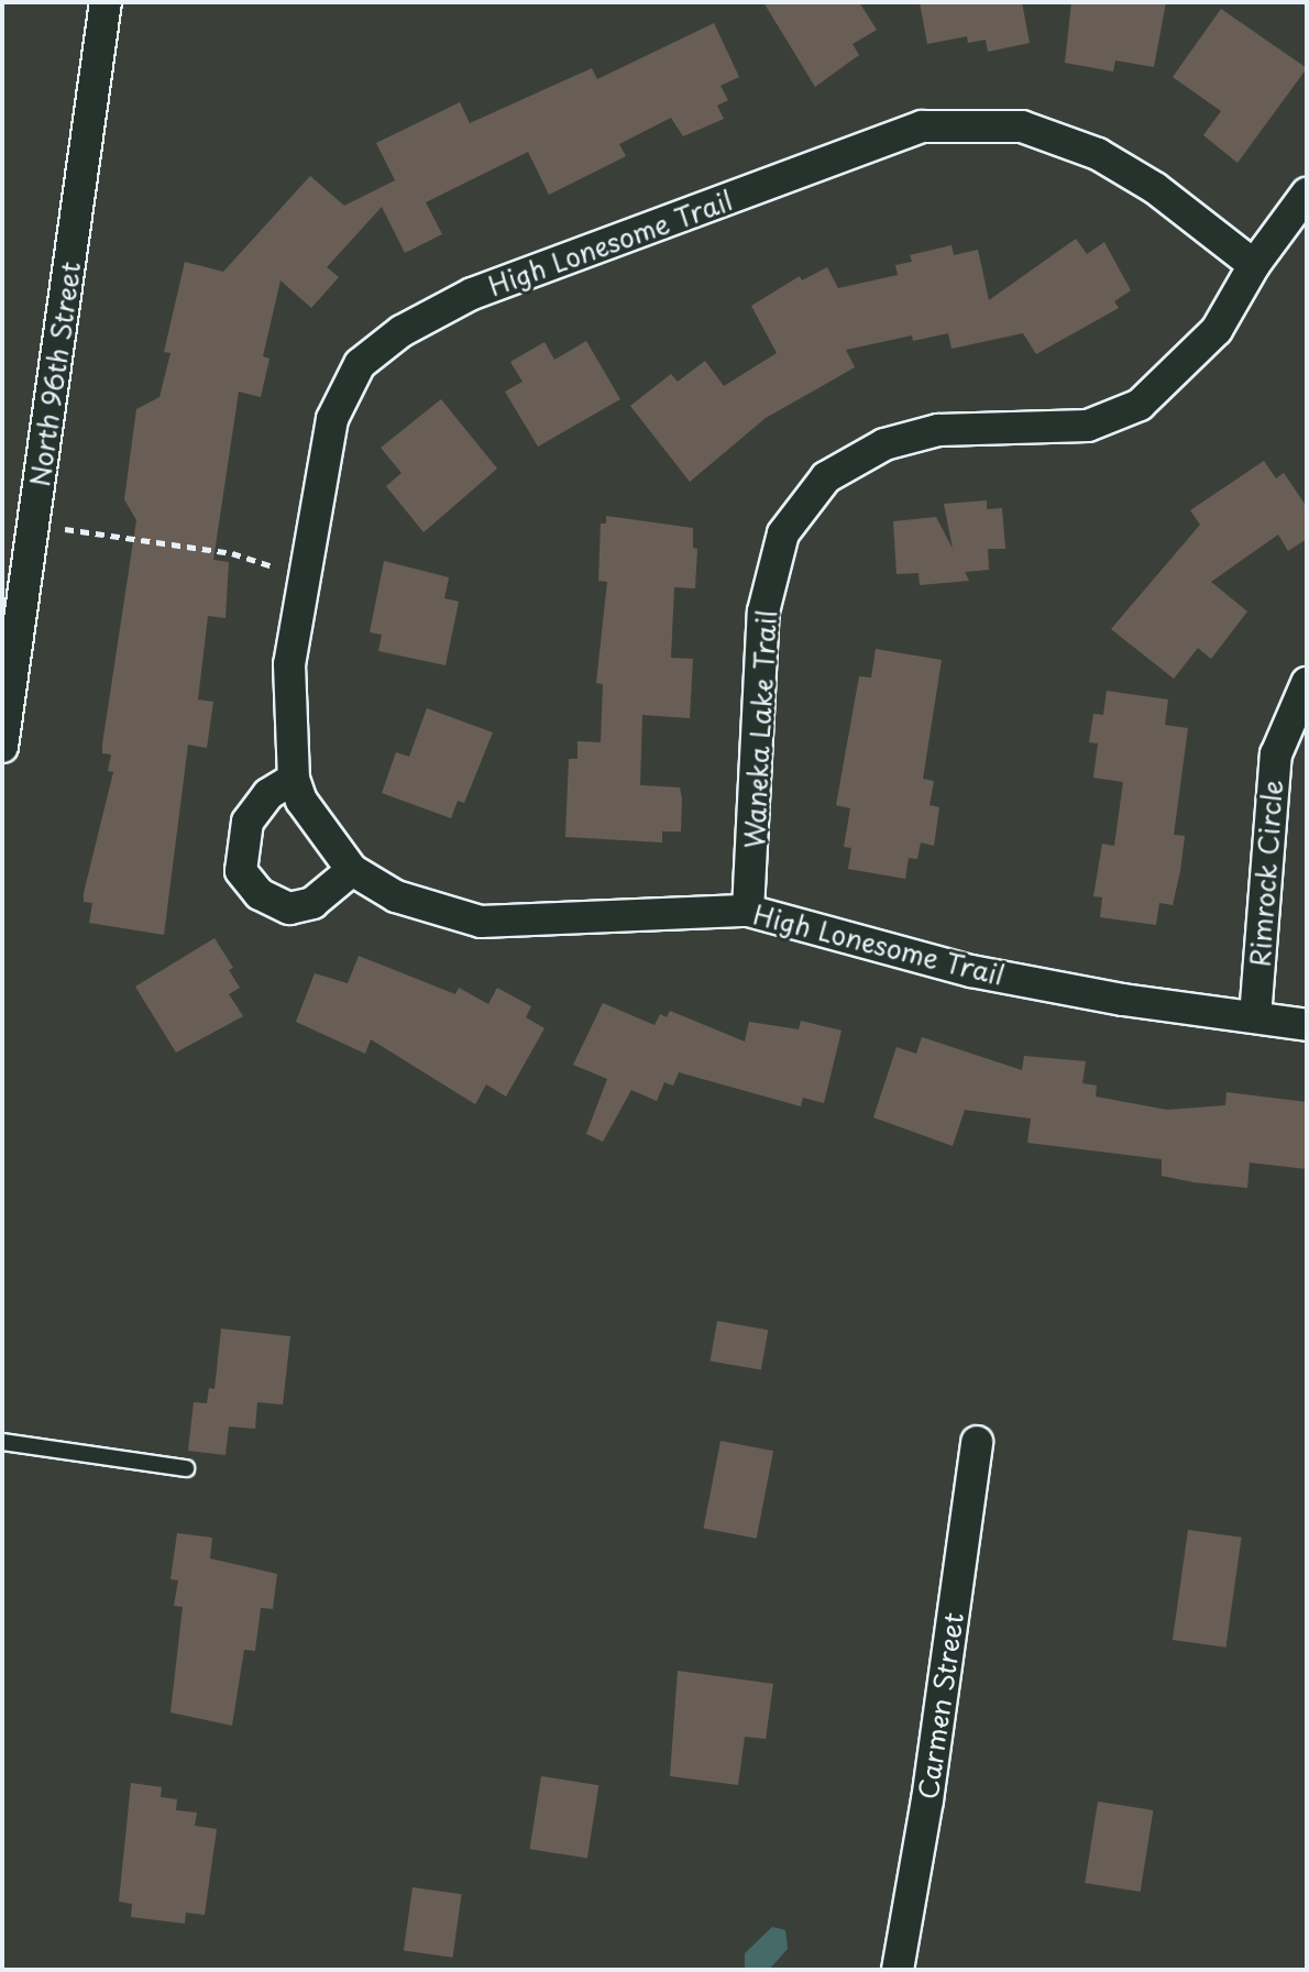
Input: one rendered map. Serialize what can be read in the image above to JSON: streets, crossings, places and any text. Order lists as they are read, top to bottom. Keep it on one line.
{"streets":{"street":["High Lonesome Trail","North 96th Street","Waneka Lake Trail","Rimrock Circle","Carmen Street"]},"crossings":[["High Lonesome Trail","Waneka Lake Trail"],["High Lonesome Trail","Rimrock Circle"]]}
